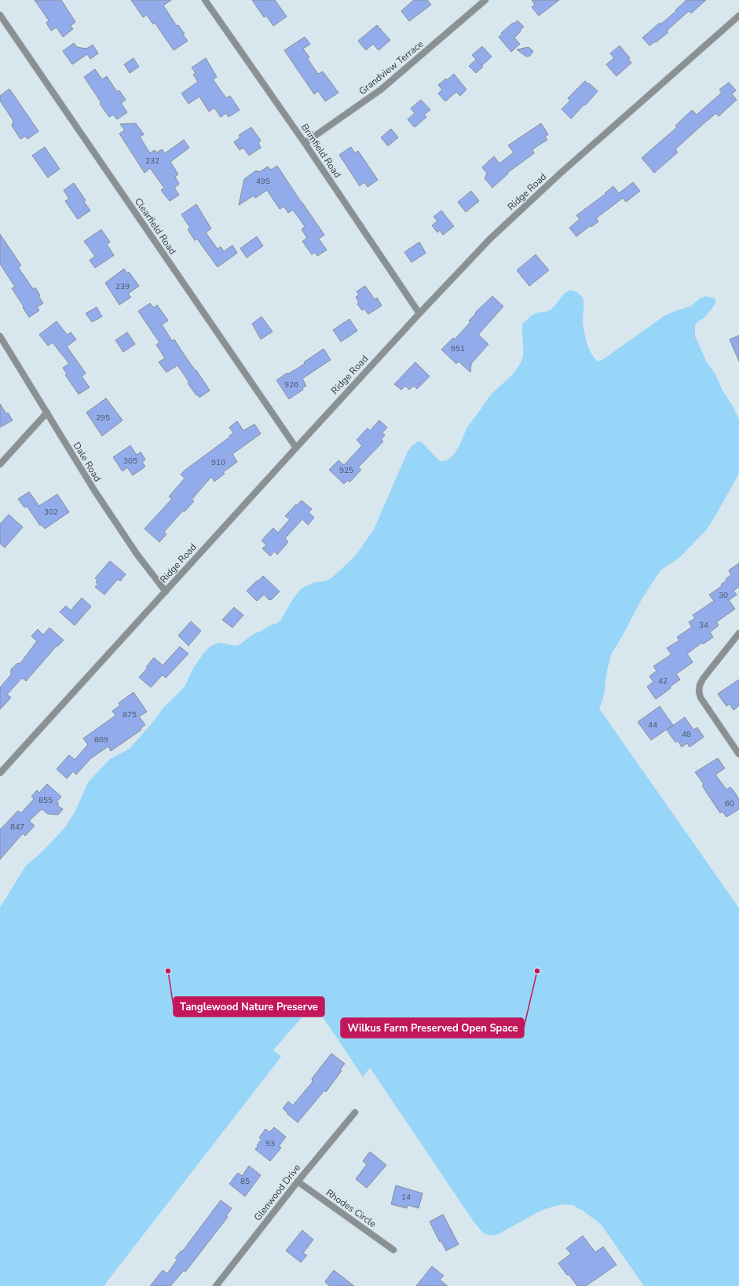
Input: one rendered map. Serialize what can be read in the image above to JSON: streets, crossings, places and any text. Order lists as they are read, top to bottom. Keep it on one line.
{"streets":{"street":["Grandview Terrace","Brimfield Road","Ridge Road","Clearfield Road","Dale Road","Glenwood Drive","Rhodes Circle"]},"crossings":[["Grandview Terrace","Brimfield Road"],["Brimfield Road","Ridge Road"],["Ridge Road","Clearfield Road"],["Ridge Road","Dale Road"],["Glenwood Drive","Rhodes Circle"]],"places":["Tanglewood Nature Preserve","Wilkus Farm Preserved Open Space"],"house_numbers":["232","495","239","951","926","295","305","910","925","302","30","34","42","875","44","48","869","855","60","847","93","85","14"]}
